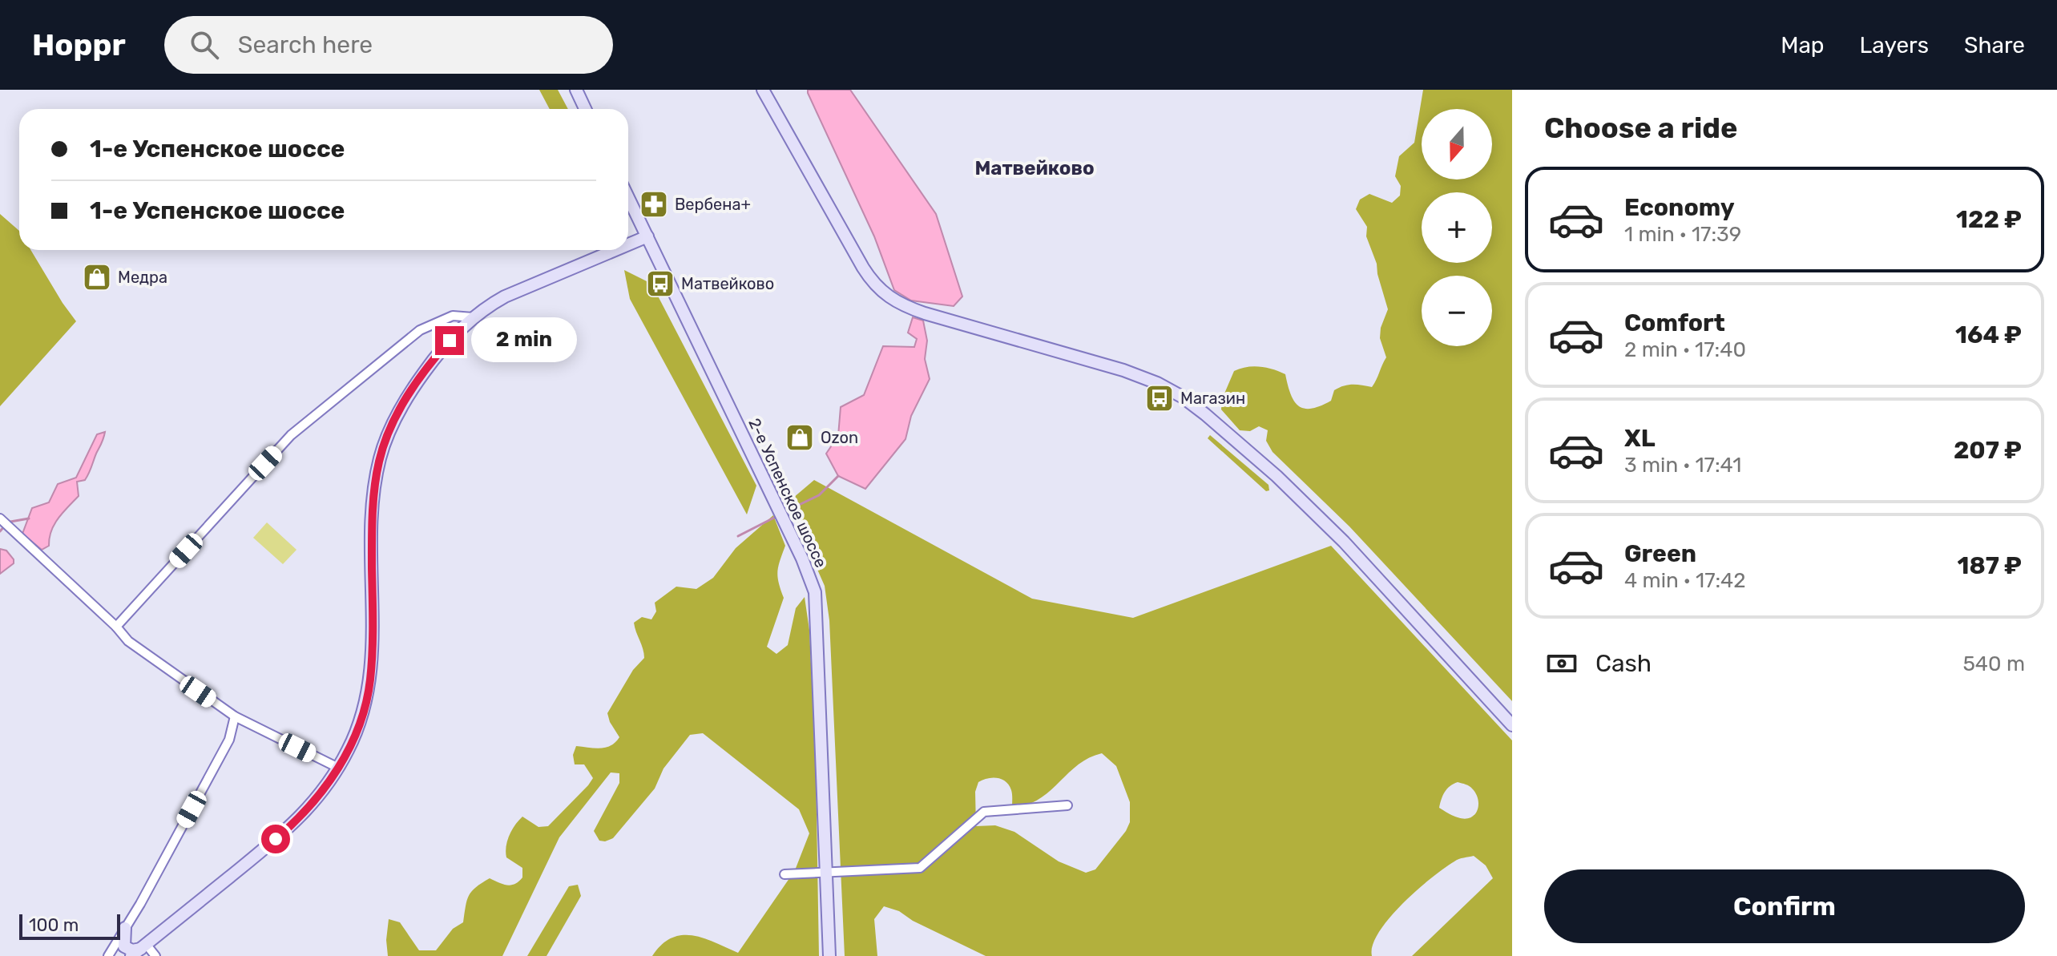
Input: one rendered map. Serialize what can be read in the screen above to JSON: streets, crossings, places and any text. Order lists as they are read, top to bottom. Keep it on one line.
{"streets":{"main road":["2-е Успенское шоссе"]},"districts":["Матвейково"],"places":{"pharmacy":["Вербена+"],"shop":["Медра","Ozon"],"bus stop":["Матвейково","Магазин"]},"scale_bar":"100 m","north":"bottom","page":{"header":"Hoppr","search":"Search here","nav":["Map","Layers","Share"],"heading":"Choose a ride","map_buttons":["+","−"],"banner":["1-е Успенское шоссе","1-е Успенское шоссе"],"list":[{"name":"Economy","note":"1 min · 17:39","value":"122 ₽"},{"name":"Comfort","note":"2 min · 17:40","value":"164 ₽"},{"name":"XL","note":"3 min · 17:41","value":"207 ₽"},{"name":"Green","note":"4 min · 17:42","value":"187 ₽"}],"bubble":"2 min","pay":["Cash","540 m"],"buttons":"Confirm","scale":"100 m"}}
